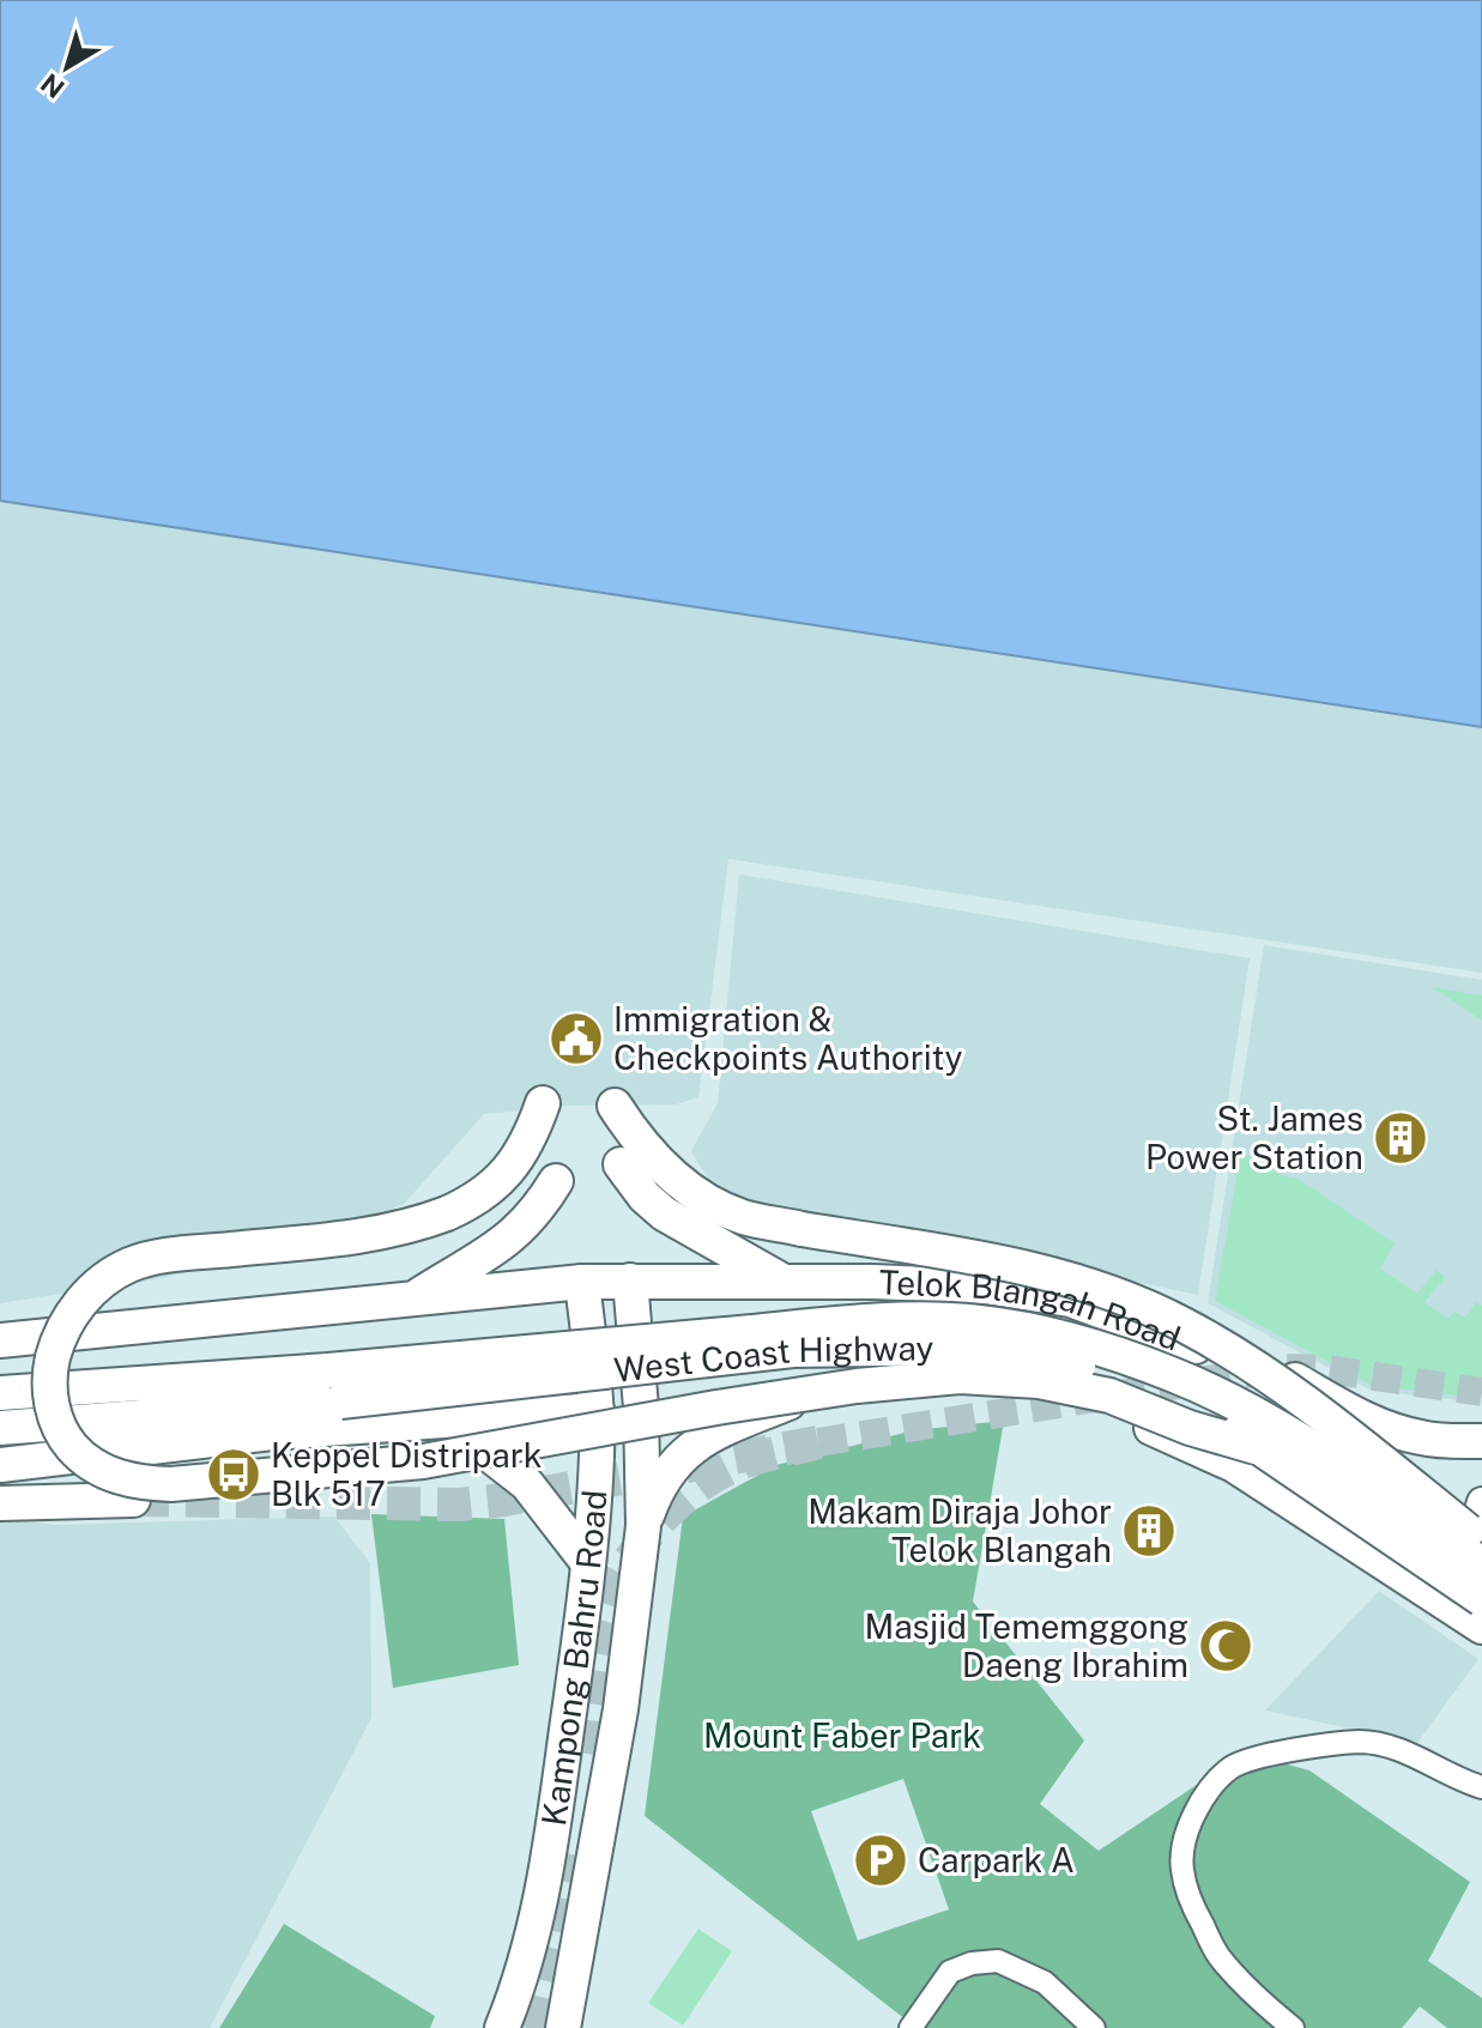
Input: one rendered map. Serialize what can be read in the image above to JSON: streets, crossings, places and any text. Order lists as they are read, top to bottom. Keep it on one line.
{"streets":{"main road":["Telok Blangah Road","West Coast Highway","Kampong Bahru Road"]},"crossings":[["Telok Blangah Road","West Coast Highway"],["Telok Blangah Road","Kampong Bahru Road"]],"parks":["Mount Faber Park"],"places":{"public building":["Immigration & Checkpoints Authority"],"building":["St. James Power Station","Makam Diraja Johor Telok Blangah"],"bus stop":["Keppel Distripark Blk 517"],"mosque":["Masjid Tememggong Daeng Ibrahim"],"parking":["Carpark A"]},"north":"bottom left"}
